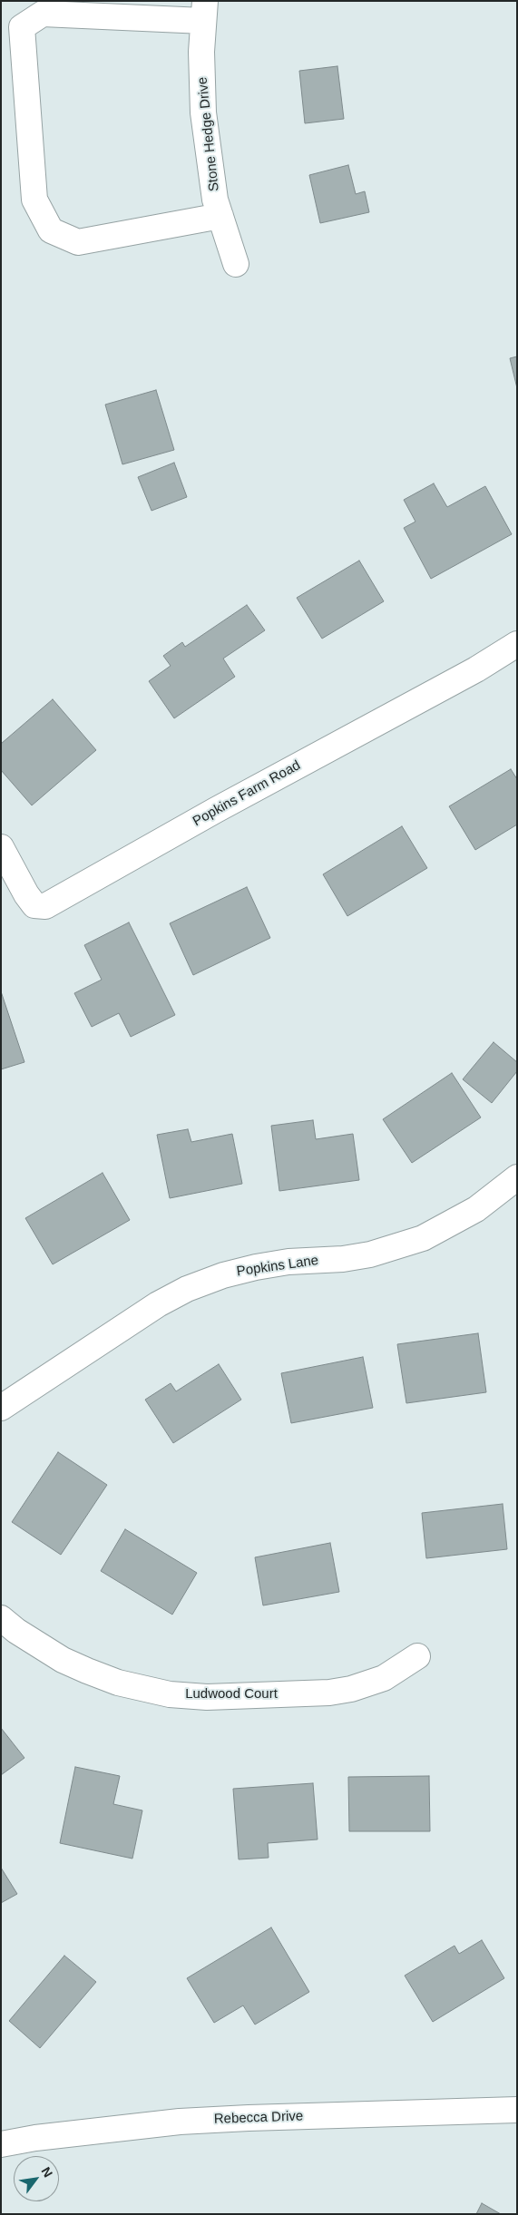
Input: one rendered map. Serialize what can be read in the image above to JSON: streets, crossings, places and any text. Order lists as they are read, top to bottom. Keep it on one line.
{"streets":{"street":["Stone Hedge Drive","Popkins Farm Road","Popkins Lane","Ludwood Court","Rebecca Drive"]},"north":"top right"}
